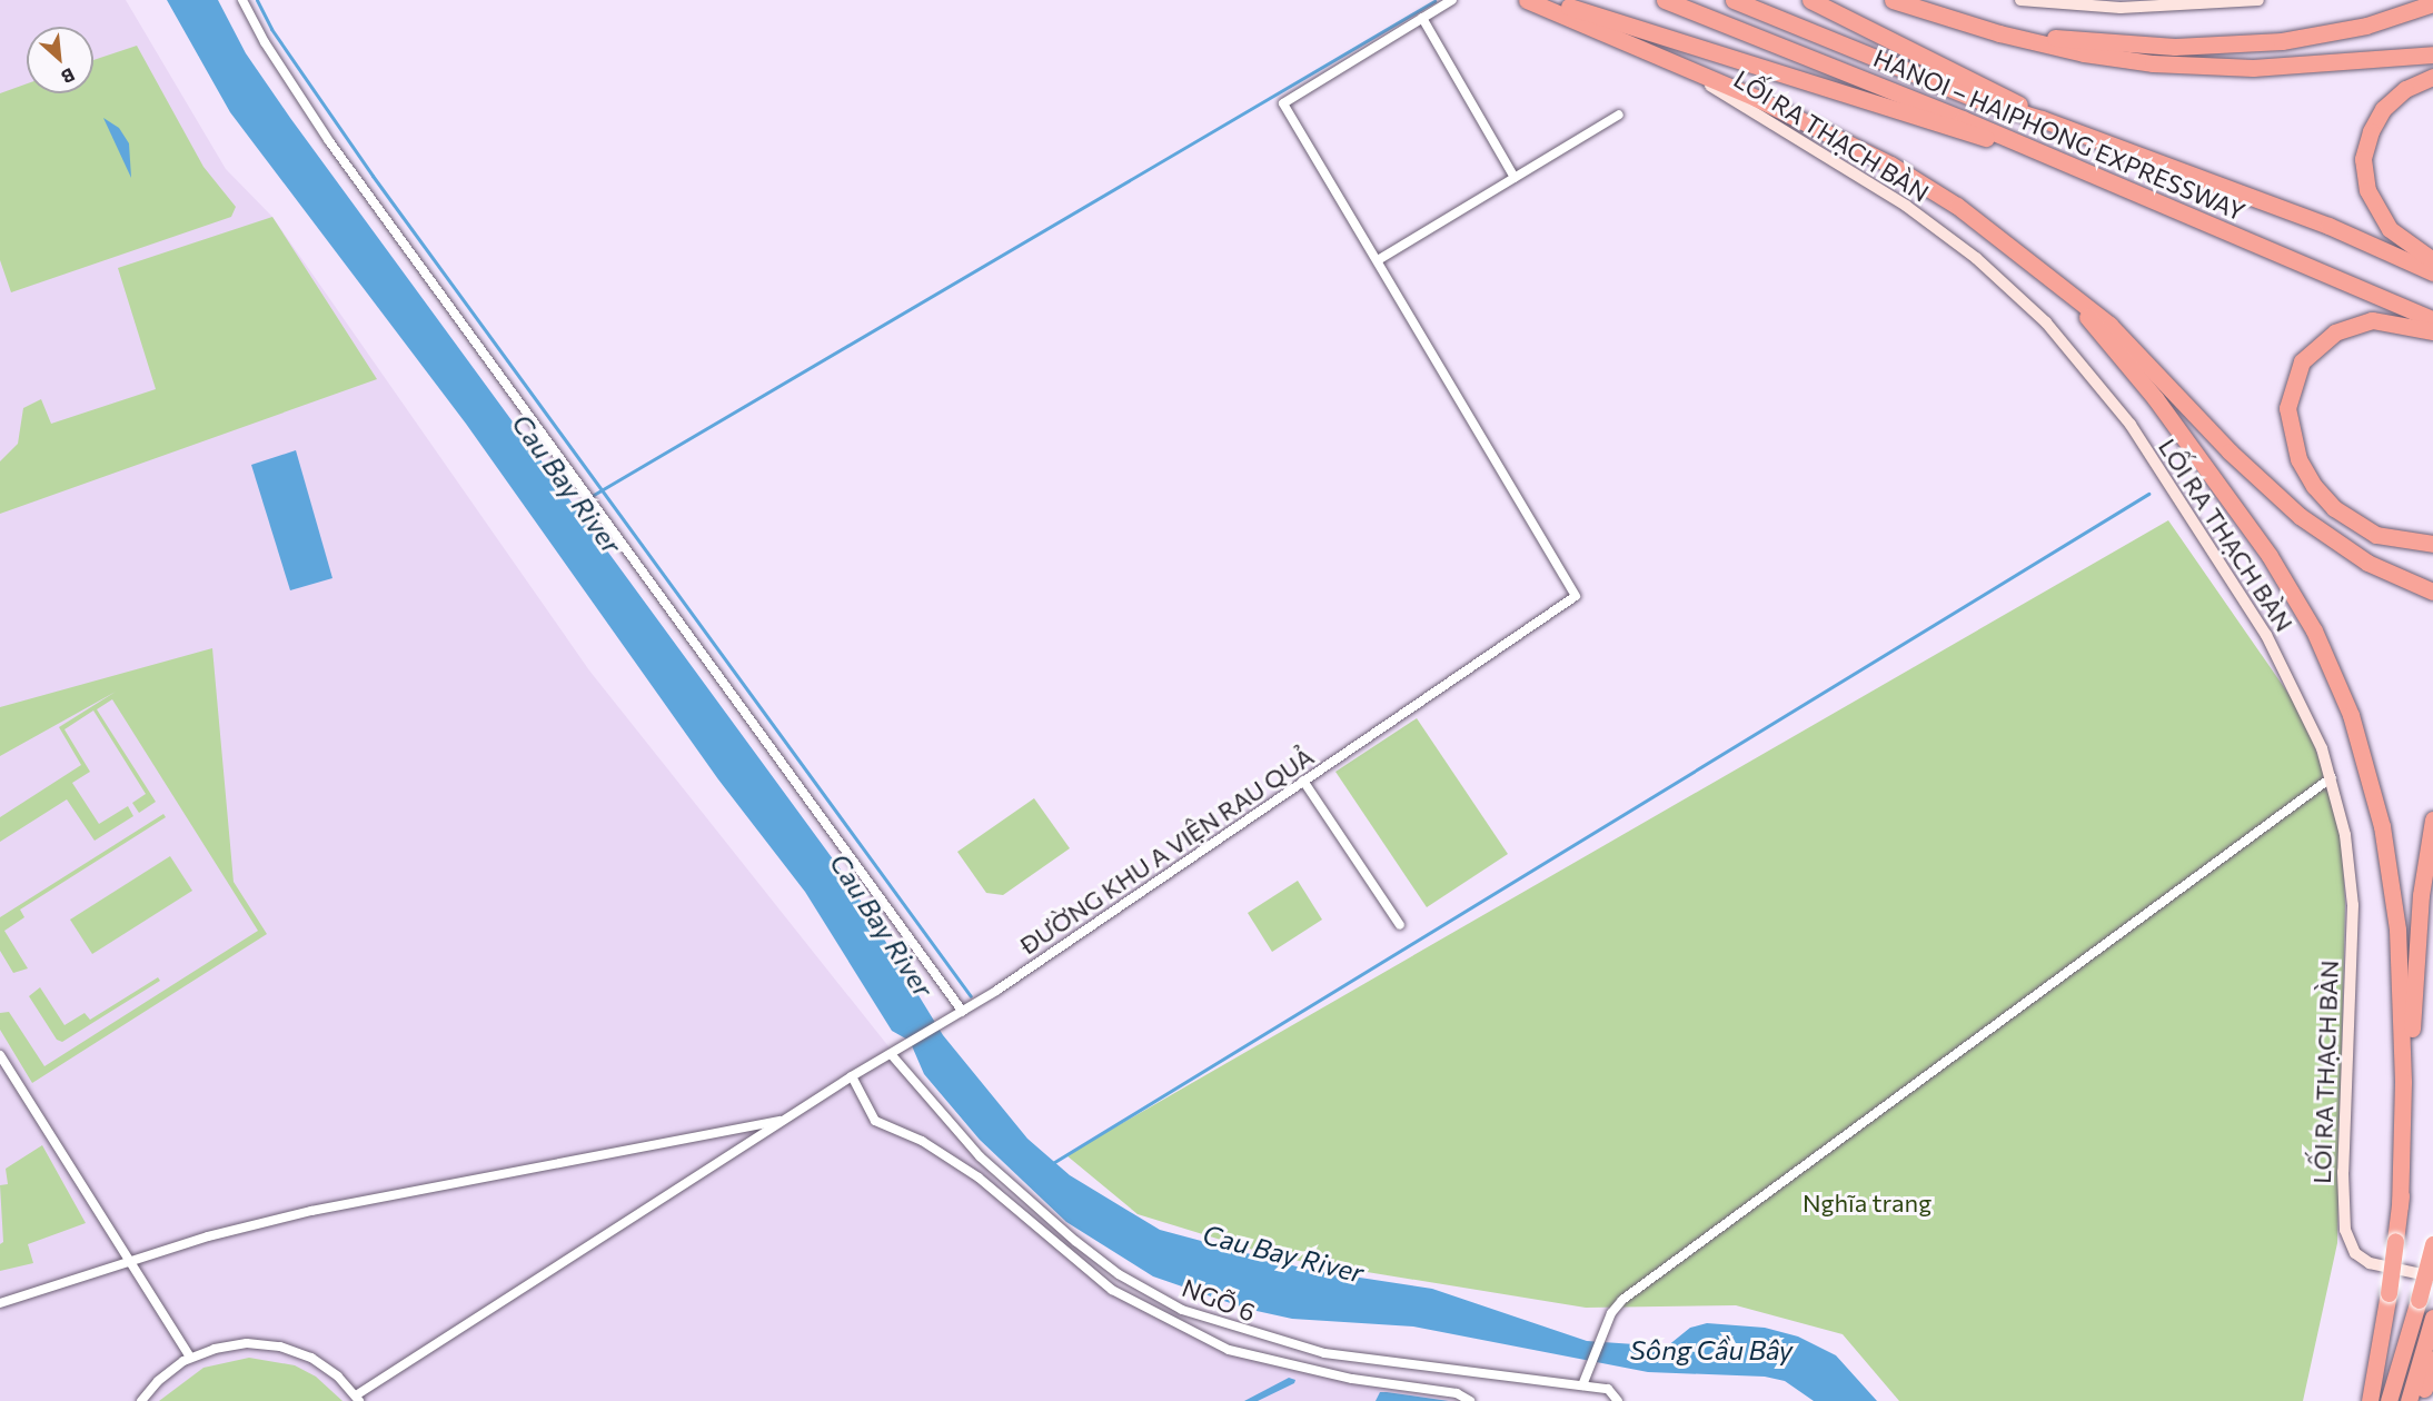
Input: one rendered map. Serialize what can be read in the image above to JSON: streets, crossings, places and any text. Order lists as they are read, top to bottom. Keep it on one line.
{"streets":{"highway":["HANOI – HAIPHONG EXPRESSWAY"],"main road":["LỐI RA THẠCH BÀN"],"street":["ĐƯỜNG KHU A VIỆN RAU QUẢ","NGÕ 6"]},"crossings":[["ĐƯỜNG KHU A VIỆN RAU QUẢ","NGÕ 6"]],"water":["Cau Bay River","Sông Cầu Bây"],"parks":["Nghĩa trang"],"north":"bottom right"}
